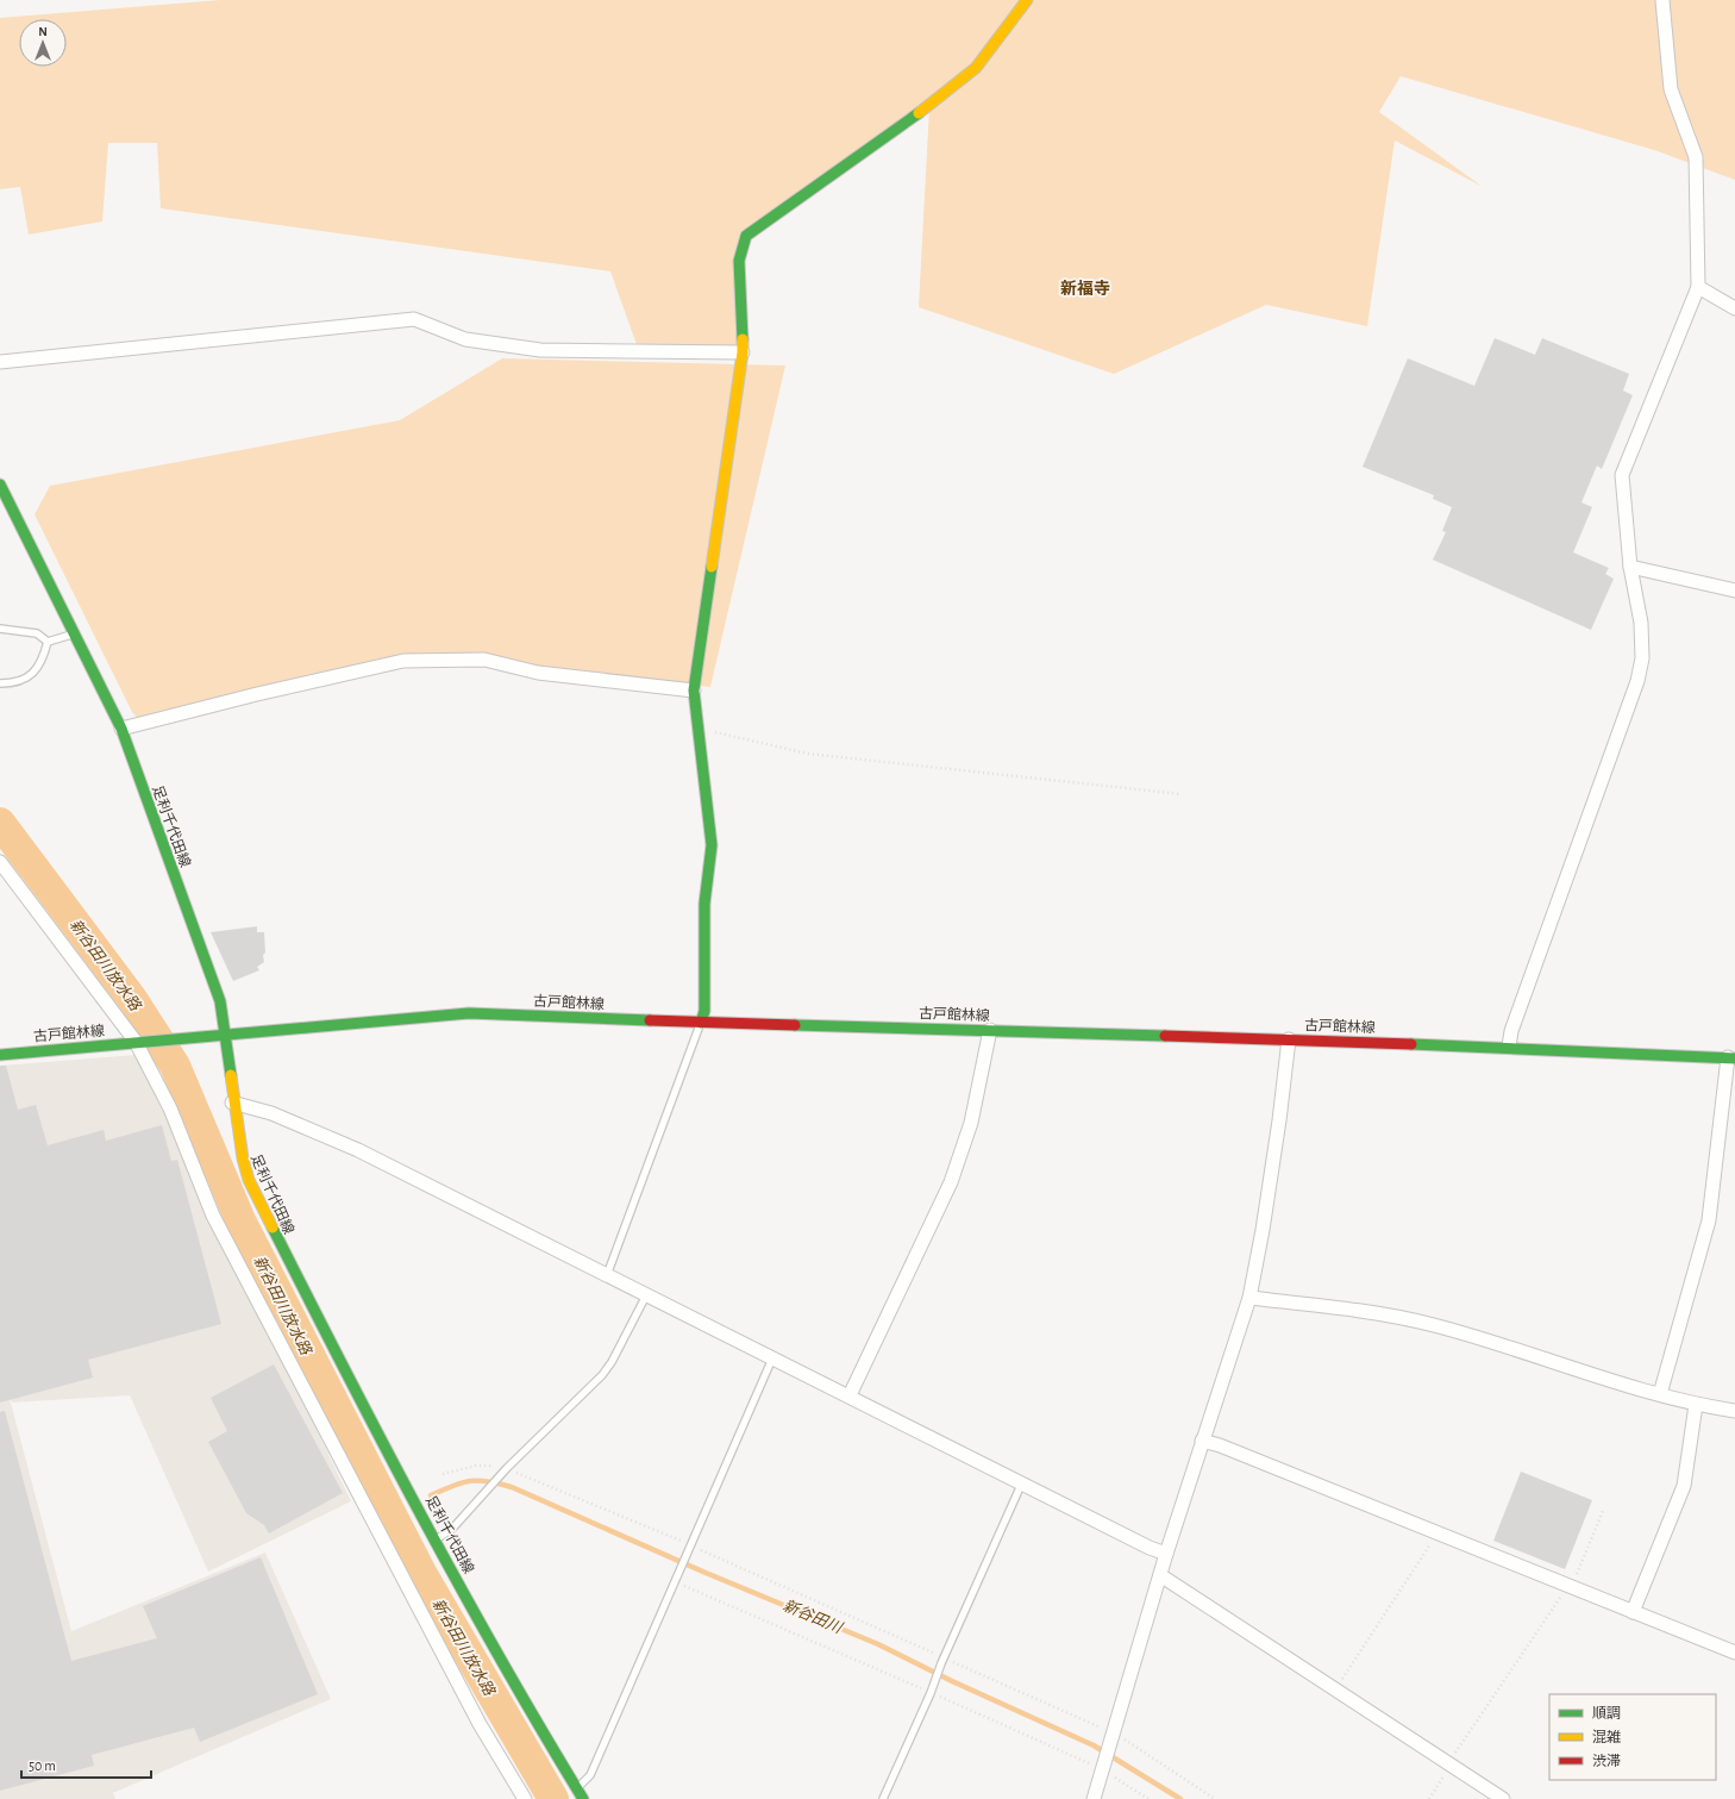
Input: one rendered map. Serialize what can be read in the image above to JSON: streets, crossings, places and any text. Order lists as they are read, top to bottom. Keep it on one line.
{"streets":{"main road":["足利千代田線","古戸館林線"]},"crossings":[["足利千代田線","古戸館林線"]],"districts":["新福寺"],"water":["新谷田川放水路","新谷田川"],"legend":["順調","混雑","渋滞"],"scale_bar":"50 m","north":"top"}
